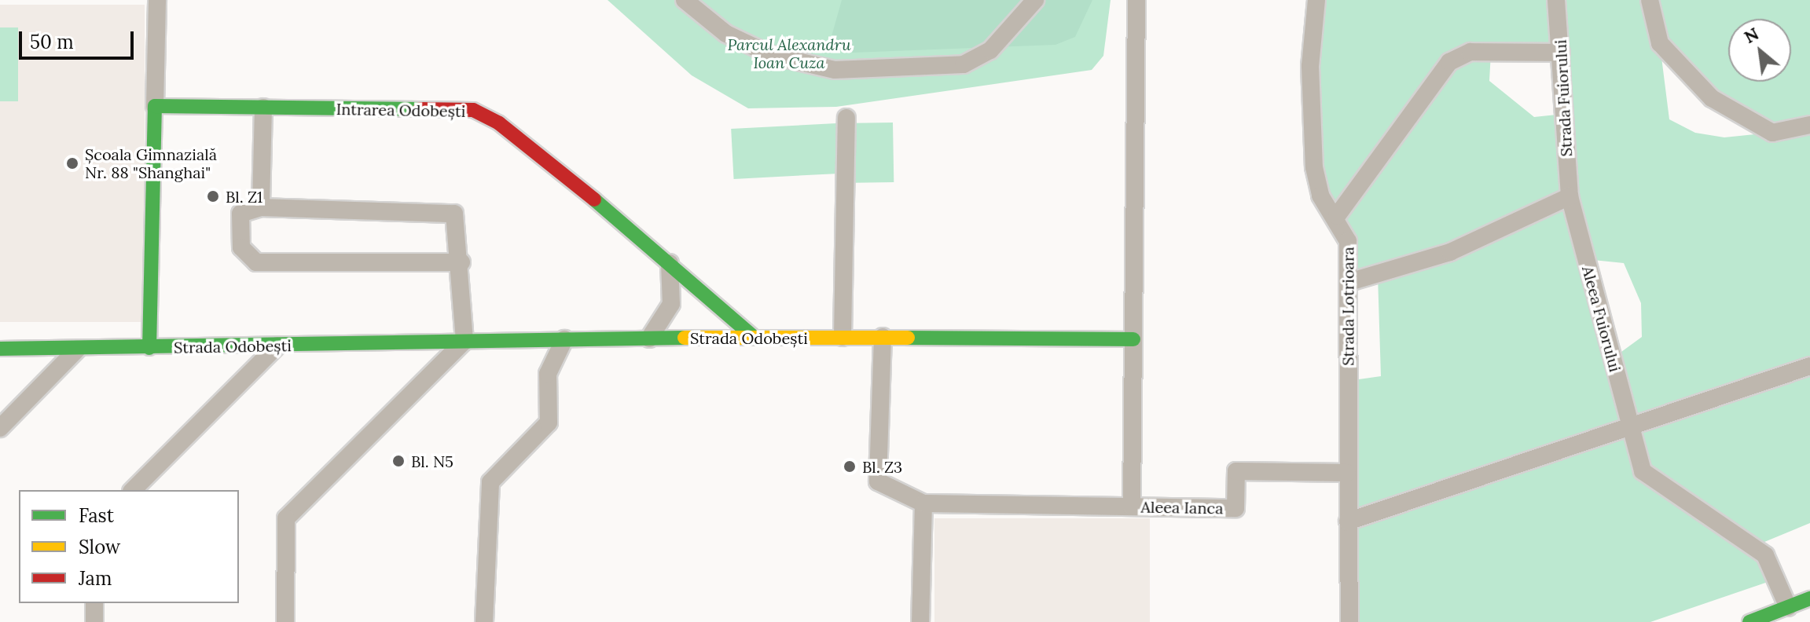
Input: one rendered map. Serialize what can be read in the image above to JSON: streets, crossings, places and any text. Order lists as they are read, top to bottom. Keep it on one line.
{"streets":{"street":["Strada Fuiorului","Intrarea Odobești","Strada Lotrioara","Aleea Fuiorului","Strada Odobești","Aleea Ianca"]},"crossings":[["Strada Fuiorului","Aleea Fuiorului"],["Intrarea Odobești","Strada Odobești"],["Strada Lotrioara","Aleea Ianca"],["Strada Odobești","Aleea Ianca"]],"parks":["Parcul Alexandru Ioan Cuza"],"places":["Școala Gimnazială Nr. 88 \"Shanghai\"","Bl. Z1","Bl. N5","Bl. Z3"],"legend":["Fast","Slow","Jam"],"scale_bar":"50 m","north":"top left"}
